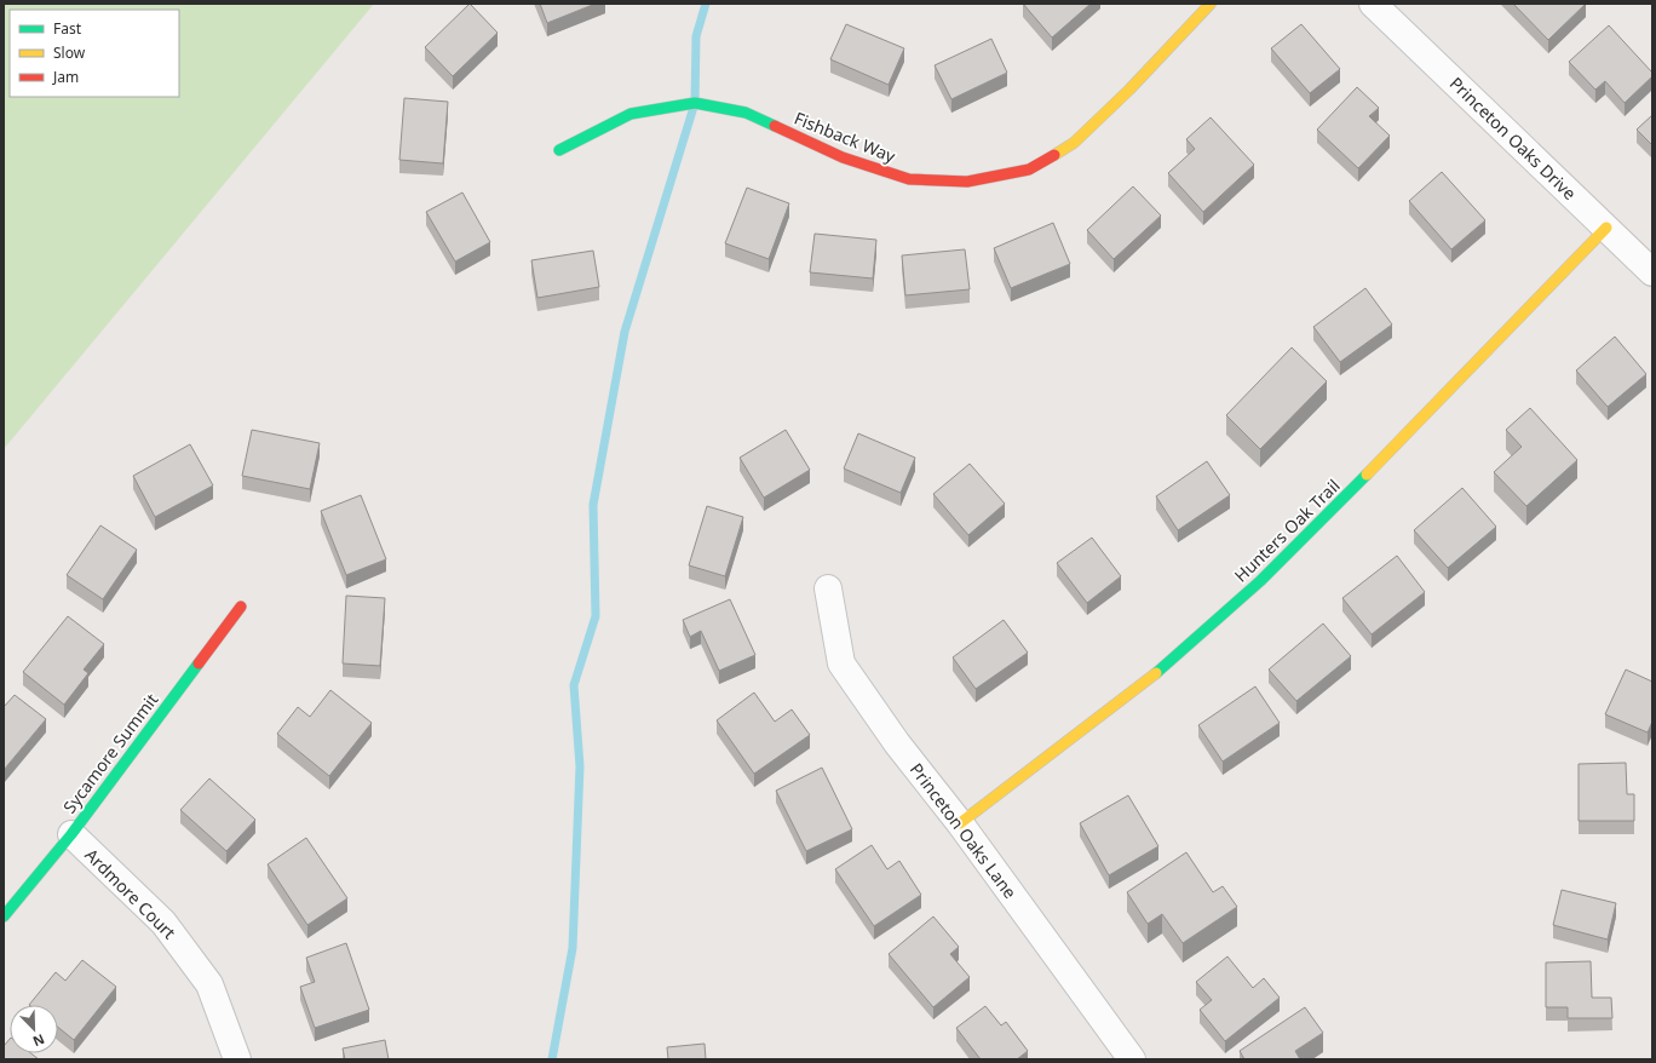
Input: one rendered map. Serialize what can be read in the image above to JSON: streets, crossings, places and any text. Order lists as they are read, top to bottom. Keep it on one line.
{"streets":{"street":["Fishback Way","Princeton Oaks Drive","Hunters Oak Trail","Sycamore Summit","Princeton Oaks Lane","Ardmore Court"]},"crossings":[["Princeton Oaks Drive","Hunters Oak Trail"],["Hunters Oak Trail","Princeton Oaks Lane"],["Sycamore Summit","Ardmore Court"]],"legend":["Fast","Slow","Jam"],"north":"bottom right"}
